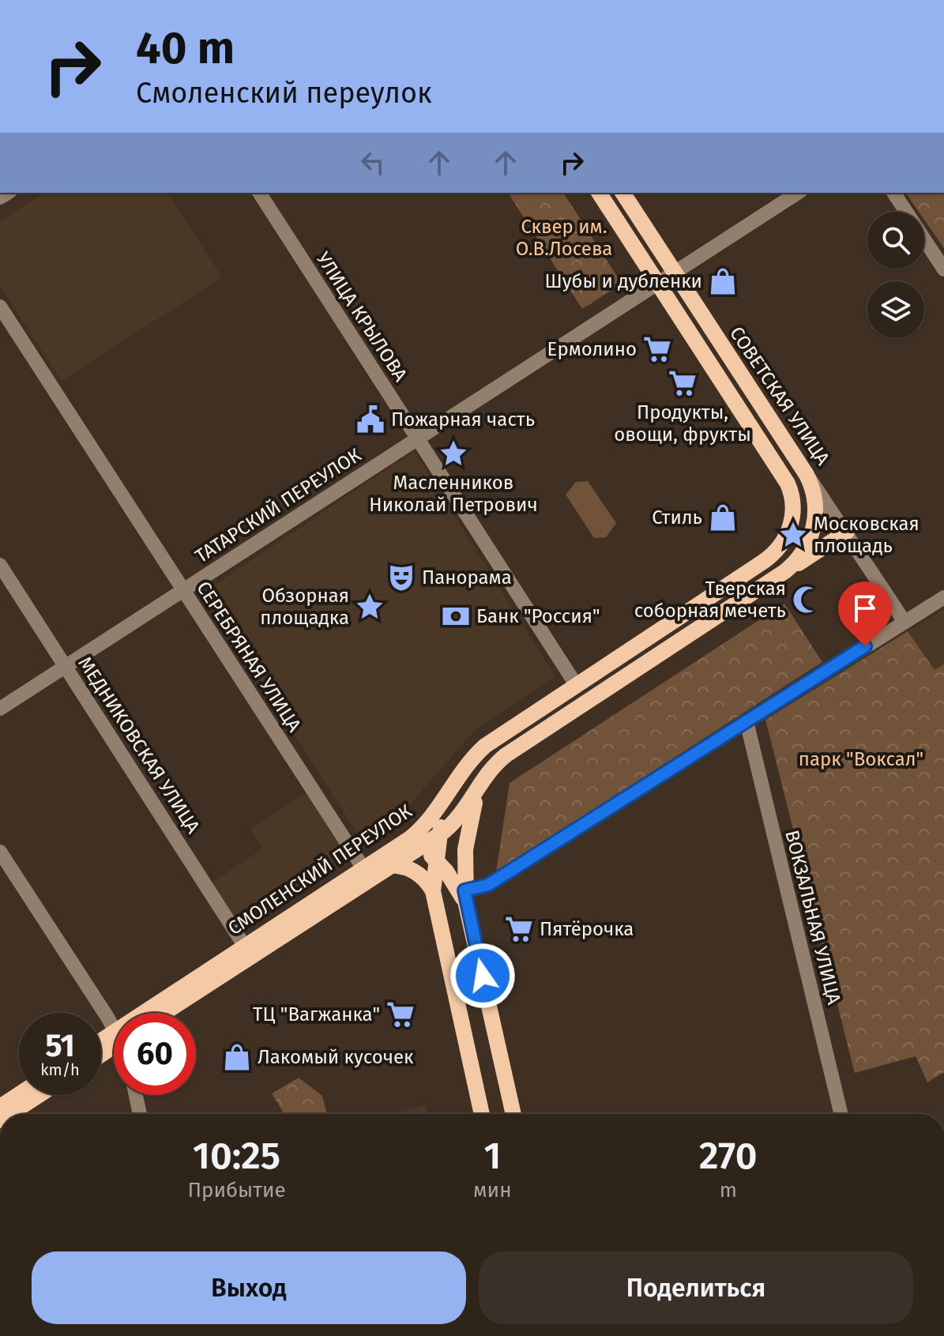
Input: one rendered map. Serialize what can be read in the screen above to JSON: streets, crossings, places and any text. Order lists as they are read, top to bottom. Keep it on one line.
{"streets":{"main road":["СОВЕТСКАЯ УЛИЦА","СМОЛЕНСКИЙ ПЕРЕУЛОК"],"street":["УЛИЦА КРЫЛОВА","ТАТАРСКИЙ ПЕРЕУЛОК","СЕРЕБРЯНАЯ УЛИЦА","МЕДНИКОВСКАЯ УЛИЦА","ВОКЗАЛЬНАЯ УЛИЦА"]},"crossings":[["УЛИЦА КРЫЛОВА","ТАТАРСКИЙ ПЕРЕУЛОК"],["УЛИЦА КРЫЛОВА","СМОЛЕНСКИЙ ПЕРЕУЛОК"],["СОВЕТСКАЯ УЛИЦА","ТАТАРСКИЙ ПЕРЕУЛОК"],["СОВЕТСКАЯ УЛИЦА","СМОЛЕНСКИЙ ПЕРЕУЛОК"],["ТАТАРСКИЙ ПЕРЕУЛОК","СЕРЕБРЯНАЯ УЛИЦА"],["ТАТАРСКИЙ ПЕРЕУЛОК","МЕДНИКОВСКАЯ УЛИЦА"],["СЕРЕБРЯНАЯ УЛИЦА","СМОЛЕНСКИЙ ПЕРЕУЛОК"],["МЕДНИКОВСКАЯ УЛИЦА","СМОЛЕНСКИЙ ПЕРЕУЛОК"]],"parks":["Сквер им. О.В.Лосева","парк \"Воксал\""],"places":{"shop":["Шубы и дубленки","Стиль","Лакомый кусочек"],"supermarket":["Ермолино","Продукты, овощи, фрукты","Пятёрочка","ТЦ \"Вагжанка\""],"public building":["Пожарная часть"],"place":["Масленников Николай Петрович","Московская площадь","Обзорная площадка"],"theatre":["Панорама"],"mosque":["Тверская соборная мечеть"],"bank":["Банк \"Россия\""]},"page":{"turn":["40 m","Смоленский переулок"],"speed":"51 km/h","limit":"60","eta":["10:25","Прибытие","1","мин","270","m"],"buttons":["Выход","Поделиться"]}}
